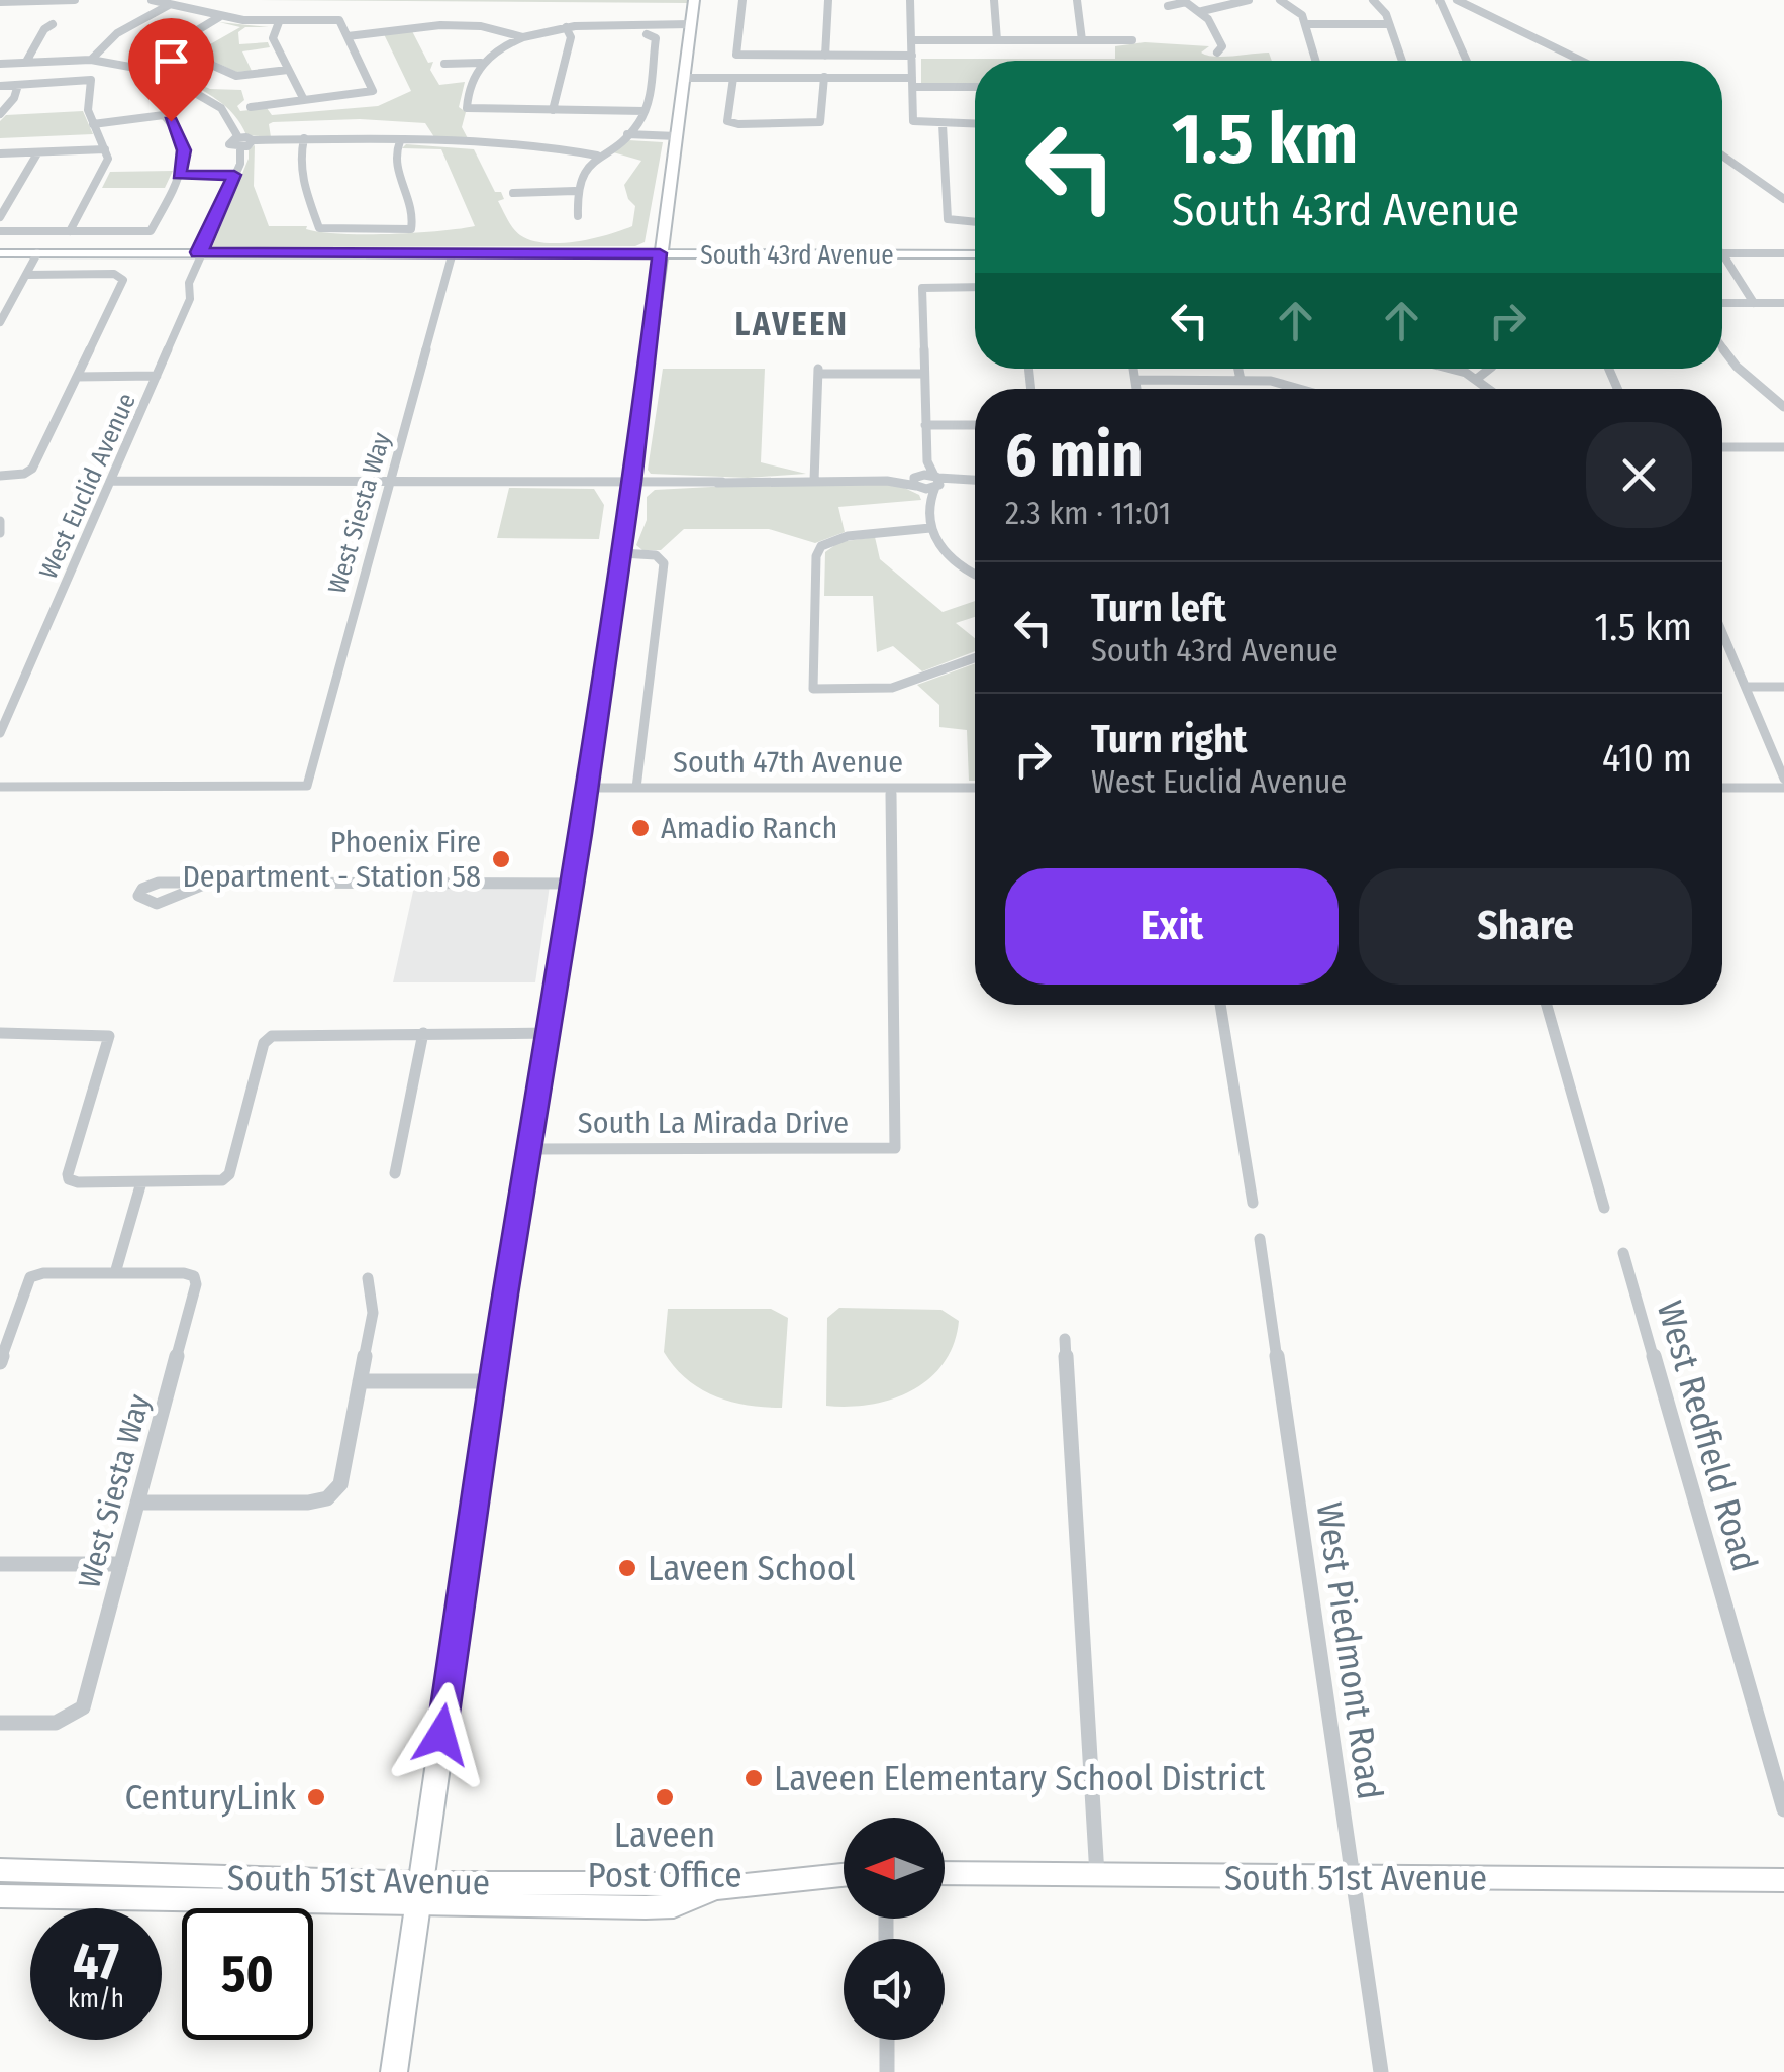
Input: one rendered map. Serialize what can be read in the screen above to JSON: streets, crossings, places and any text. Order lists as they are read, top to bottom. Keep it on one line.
{"streets":{"main road":["South 43rd Avenue","South 51st Avenue"],"street":["West Euclid Avenue","West Siesta Way","South 47th Avenue","South La Mirada Drive","West Redfield Road","West Piedmont Road"]},"crossings":[["South 43rd Avenue","West Euclid Avenue"],["South 43rd Avenue","West Siesta Way"],["South 47th Avenue","South La Mirada Drive"],["West Piedmont Road","South 51st Avenue"]],"districts":["LAVEEN"],"places":["Amadio Ranch","Phoenix Fire Department - Station 58","Laveen School","Laveen Elementary School District","CenturyLink","Laveen Post Office"],"north":"left","page":{"turn":["1.5 km","South 43rd Avenue"],"heading":["6 min","2.3 km · 11:01"],"list":[{"name":"Turn left","note":"South 43rd Avenue","value":"1.5 km"},{"name":"Turn right","note":"West Euclid Avenue","value":"410 m"}],"buttons":["Exit","Share"],"speed":"47 km/h","limit":"50"}}
